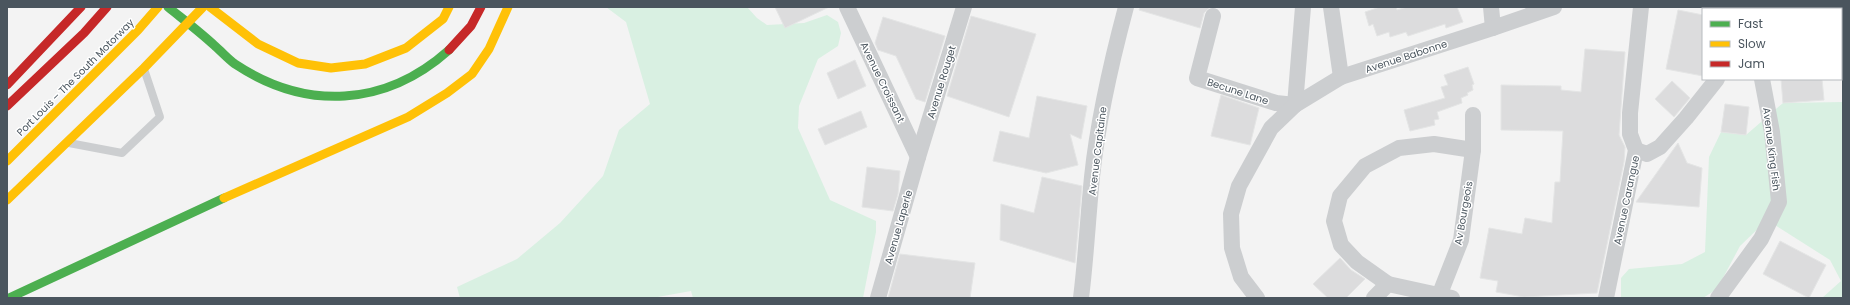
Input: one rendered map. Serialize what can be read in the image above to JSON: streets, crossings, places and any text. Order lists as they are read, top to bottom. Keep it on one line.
{"streets":{"main road":["Port Louis – The South Motorway"],"street":["Avenue Babonne","Avenue Croissant","Avenue Rouget","Becune Lane","Avenue King Fish","Avenue Capitaine","Avenue Carangue","Av Bourgeois","Avenue Laperle"]},"crossings":[["Avenue Babonne","Becune Lane"],["Avenue Croissant","Avenue Rouget"],["Avenue Croissant","Avenue Laperle"],["Avenue Rouget","Avenue Laperle"]],"legend":["Fast","Slow","Jam"]}
